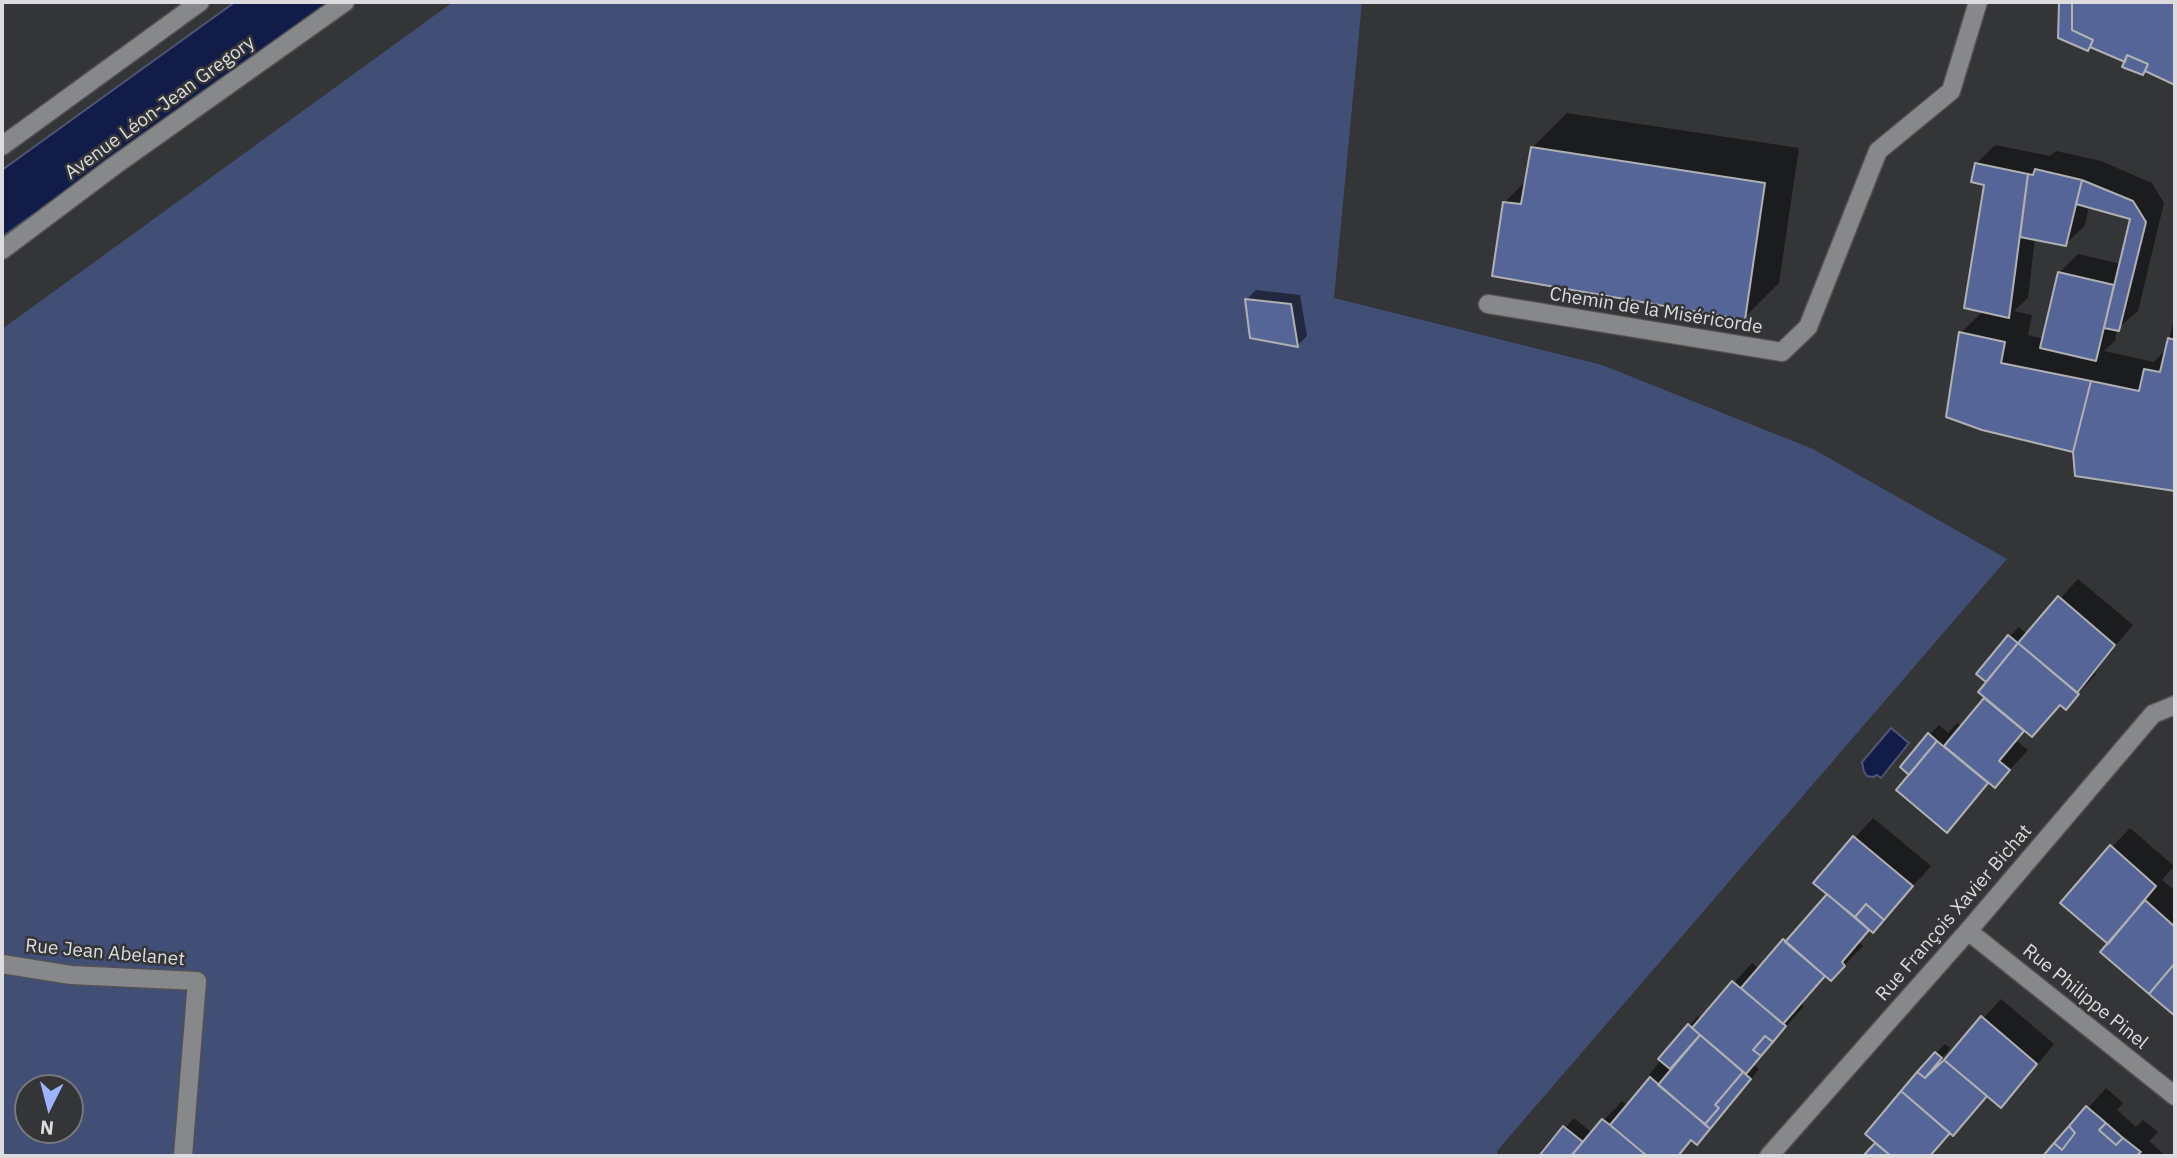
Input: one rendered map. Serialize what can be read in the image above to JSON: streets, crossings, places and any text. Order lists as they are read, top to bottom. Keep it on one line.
{"streets":{"street":["Avenue Léon-Jean Gregory","Chemin de la Miséricorde","Rue François Xavier Bichat","Rue Jean Abelanet","Rue Philippe Pinel"]},"crossings":[["Rue François Xavier Bichat","Rue Philippe Pinel"]],"north":"bottom"}
